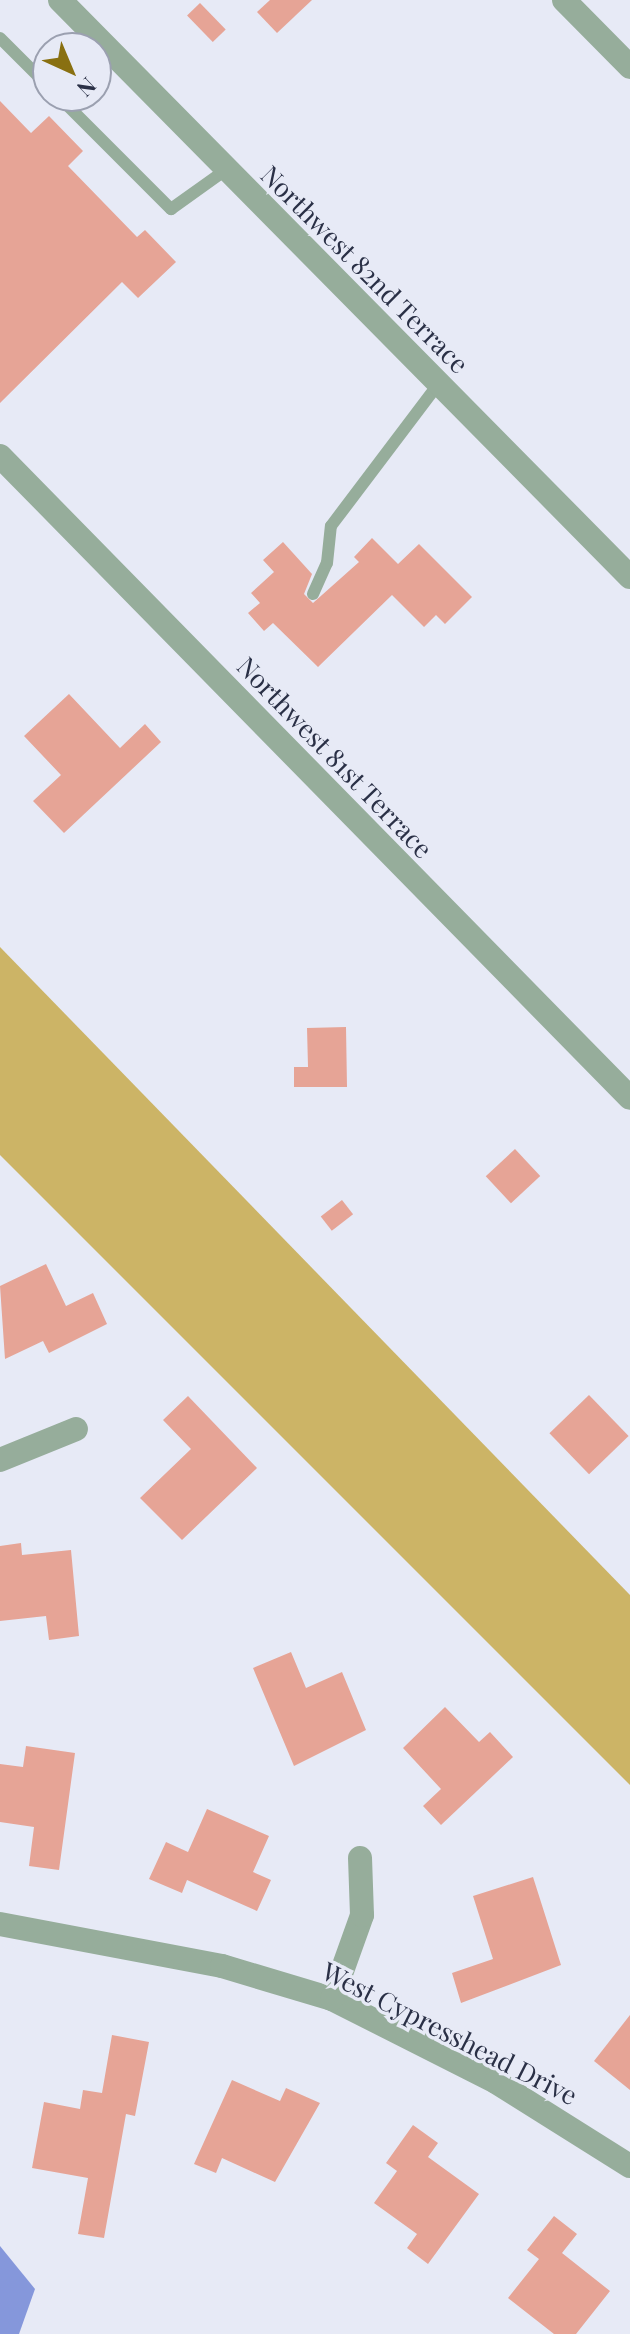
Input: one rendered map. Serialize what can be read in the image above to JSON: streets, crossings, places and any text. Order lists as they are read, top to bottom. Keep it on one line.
{"streets":{"street":["Northwest 82nd Terrace","Northwest 81st Terrace","West Cypresshead Drive"]},"north":"bottom right"}
